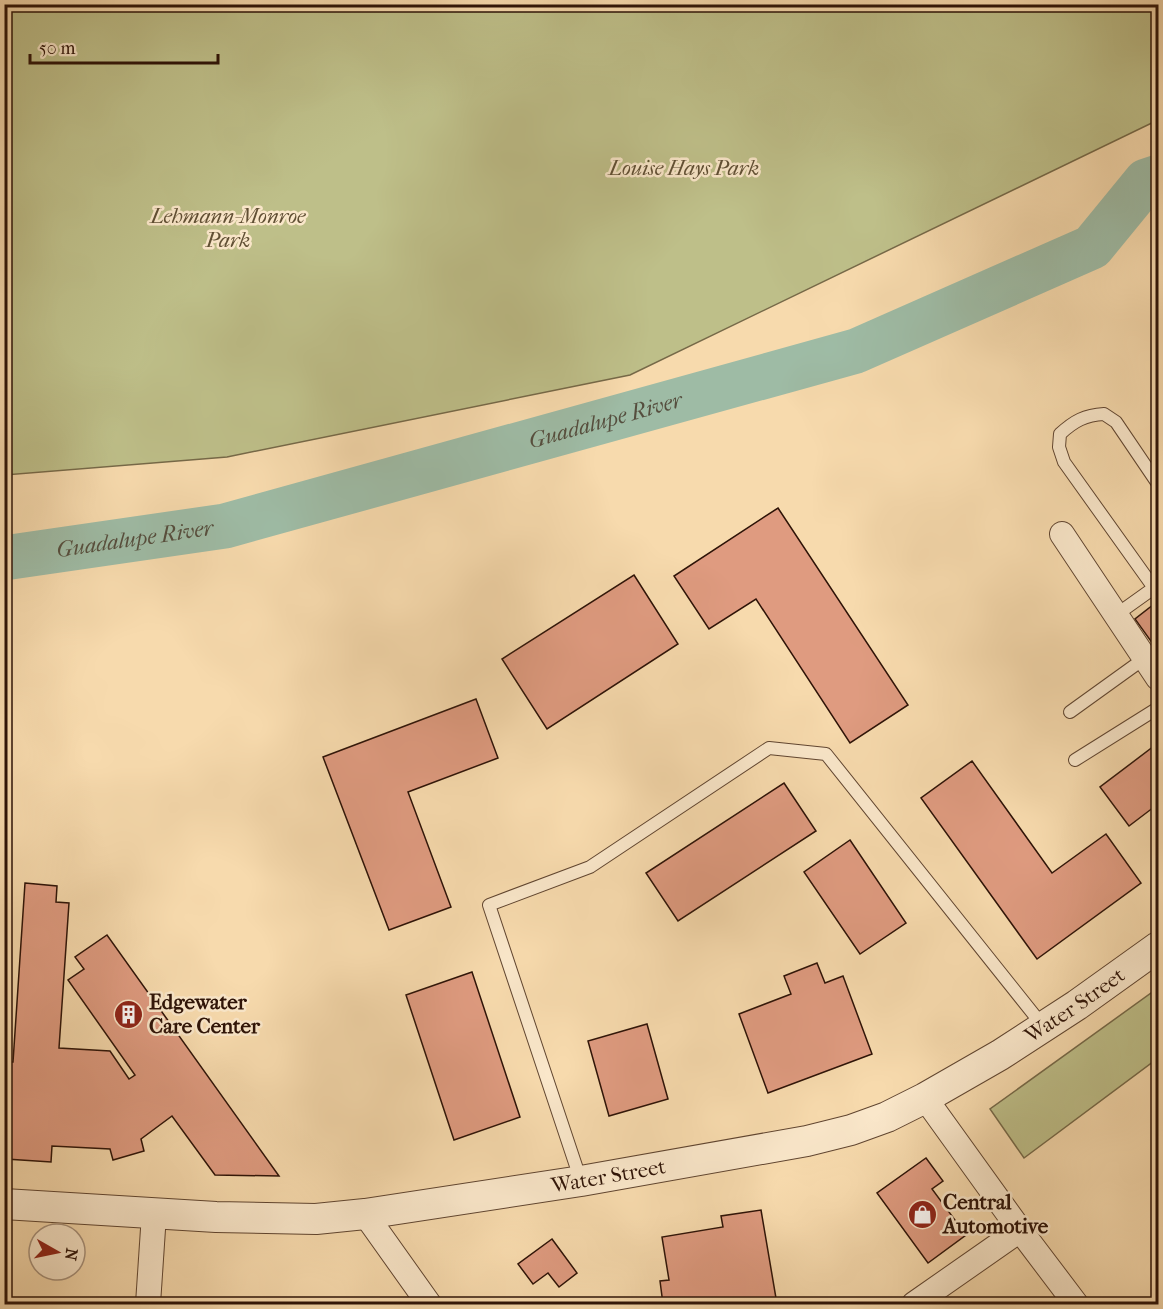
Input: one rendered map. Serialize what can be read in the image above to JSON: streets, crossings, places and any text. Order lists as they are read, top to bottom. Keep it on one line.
{"streets":{"street":["Water Street"]},"water":["Guadalupe River"],"parks":["Louise Hays Park","Lehmann-Monroe Park"],"places":{"building":["Edgewater Care Center"],"shop":["Central Automotive"]},"scale_bar":"50 m","north":"right"}
